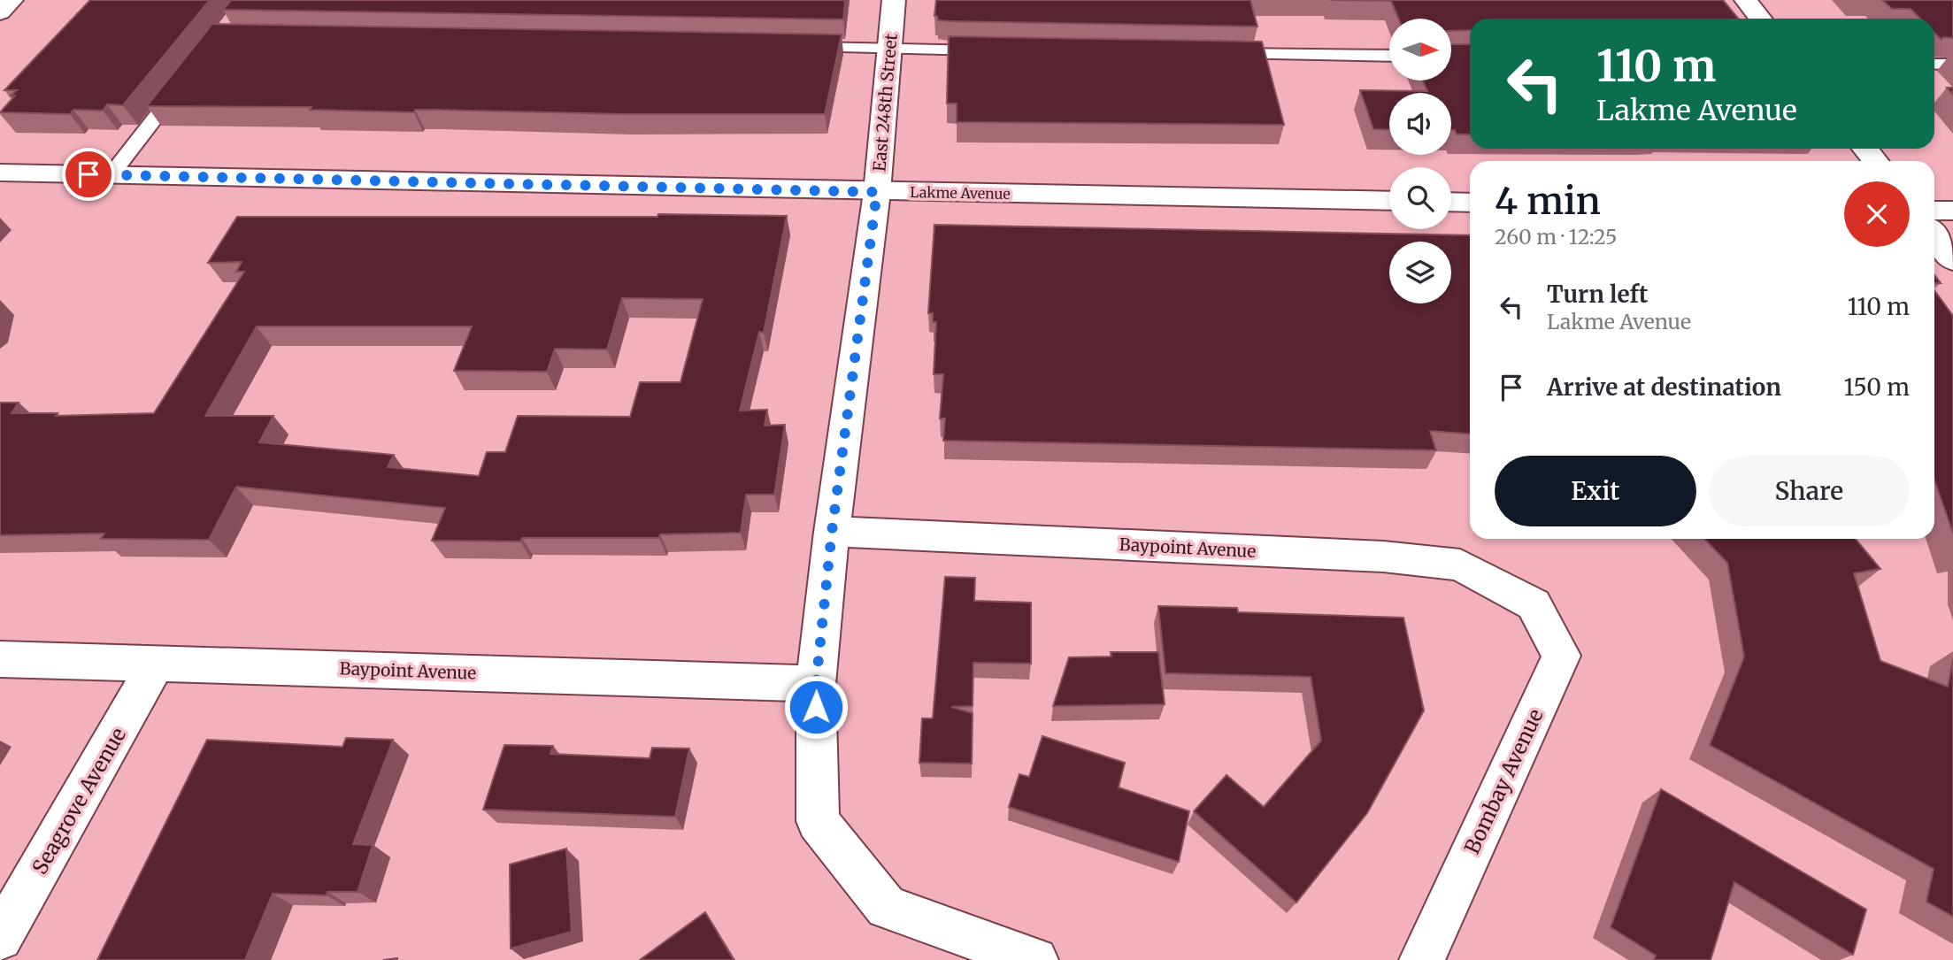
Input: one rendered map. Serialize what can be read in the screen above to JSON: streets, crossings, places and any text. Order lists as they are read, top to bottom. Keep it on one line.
{"streets":{"street":["East 248th Street","Lakme Avenue","Baypoint Avenue","Bombay Avenue","Seagrove Avenue"]},"crossings":[["East 248th Street","Lakme Avenue"],["East 248th Street","Baypoint Avenue"],["Baypoint Avenue","Bombay Avenue"],["Baypoint Avenue","Seagrove Avenue"]],"north":"right","page":{"turn":["110 m","Lakme Avenue"],"heading":["4 min","260 m · 12:25"],"list":[{"name":"Turn left","note":"Lakme Avenue","value":"110 m"},{"name":"Arrive at destination","value":"150 m"}],"buttons":["Exit","Share"]}}
